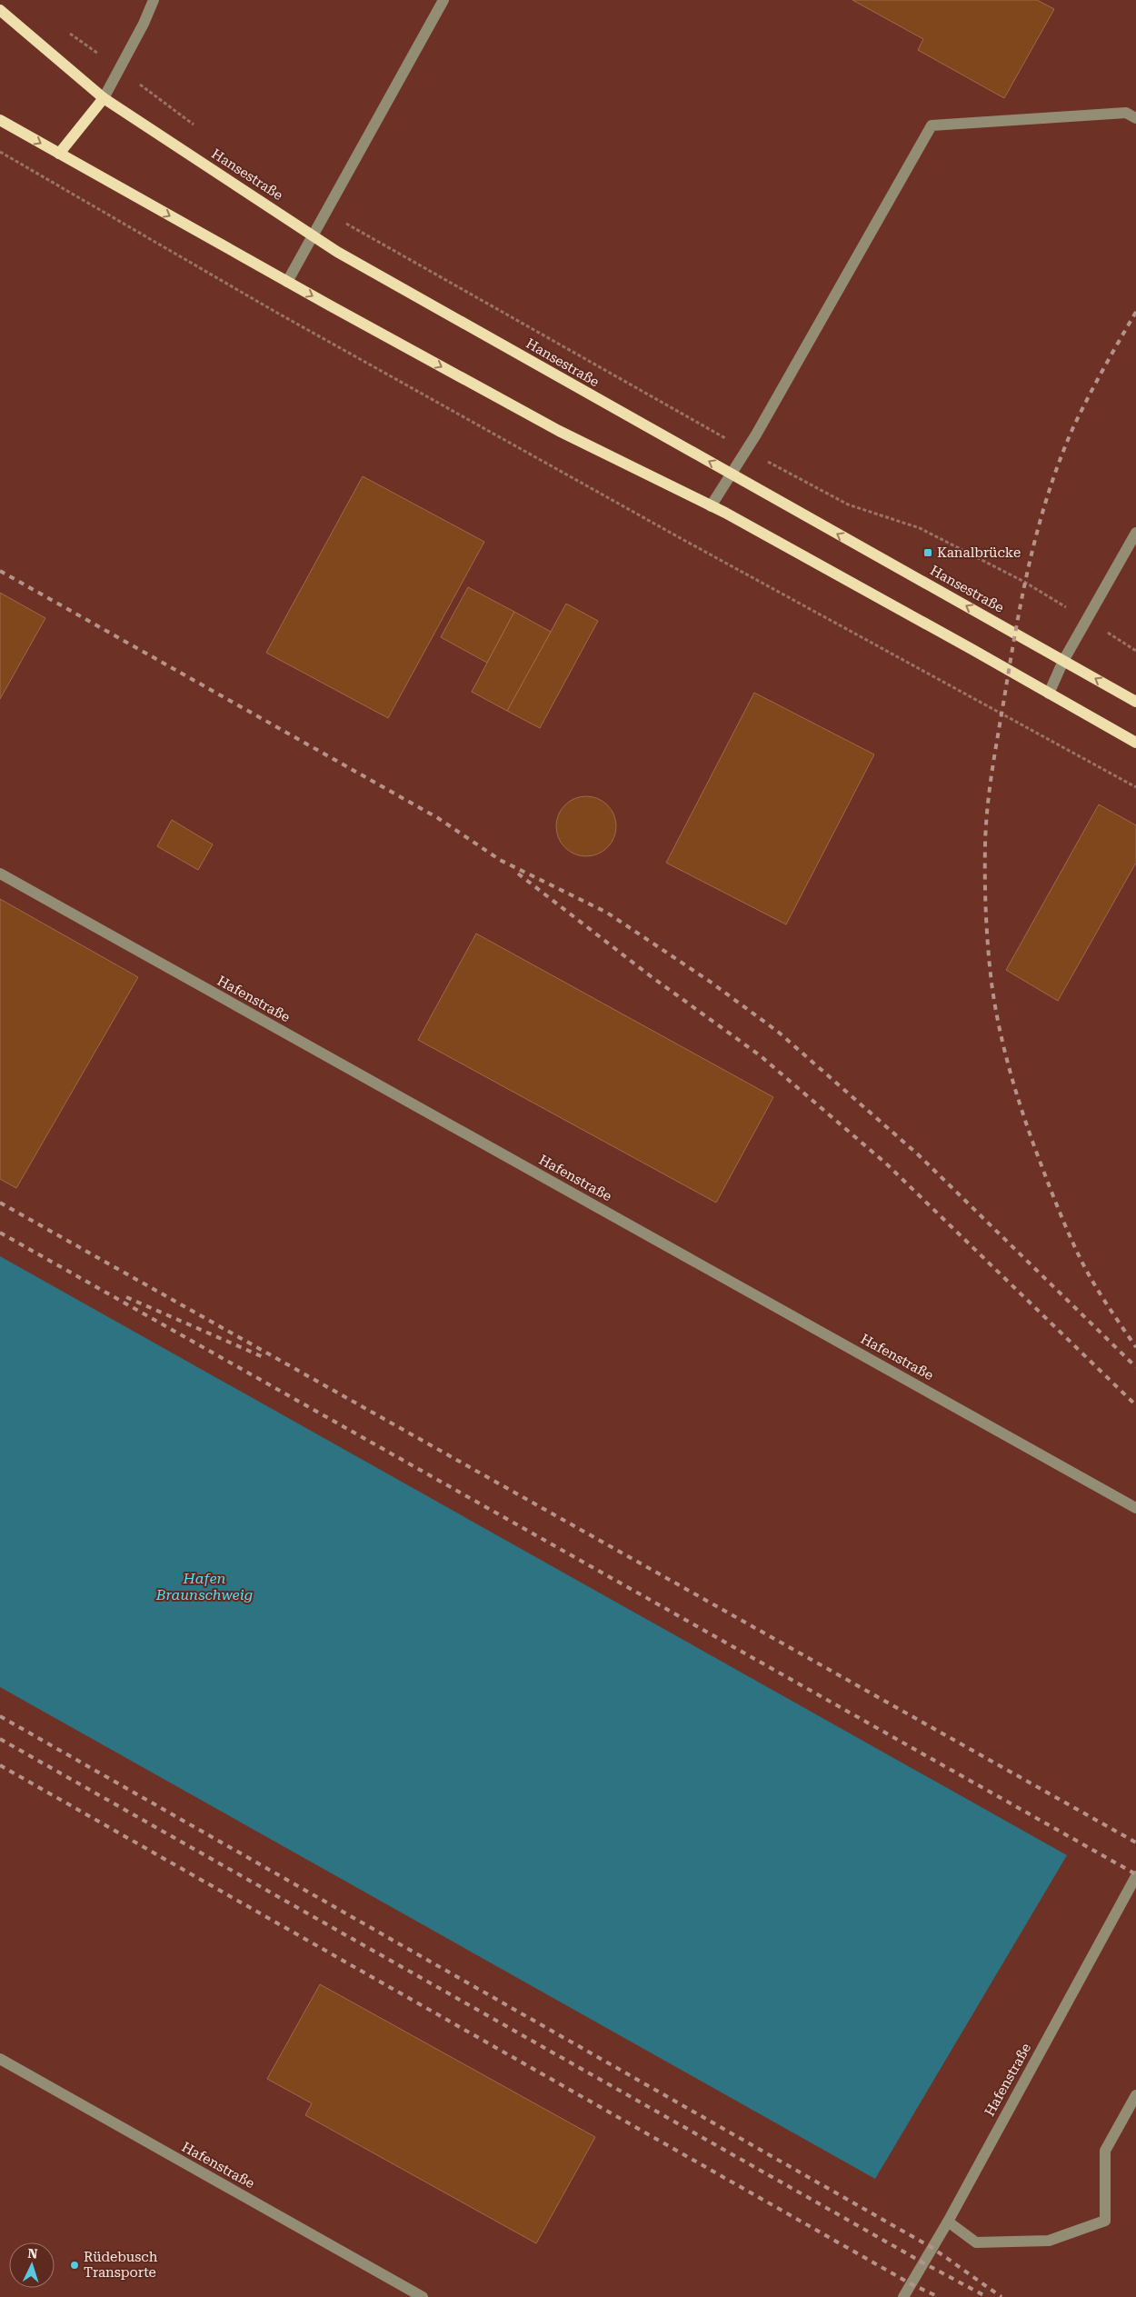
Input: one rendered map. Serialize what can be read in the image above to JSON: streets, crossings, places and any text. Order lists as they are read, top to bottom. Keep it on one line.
{"streets":{"main road":["Hansestraße"],"street":["Hafenstraße"]},"water":["Hafen Braunschweig"],"places":{"transit":["Kanalbrücke"],"other":["Rüdebusch Transporte"]},"north":"top"}
